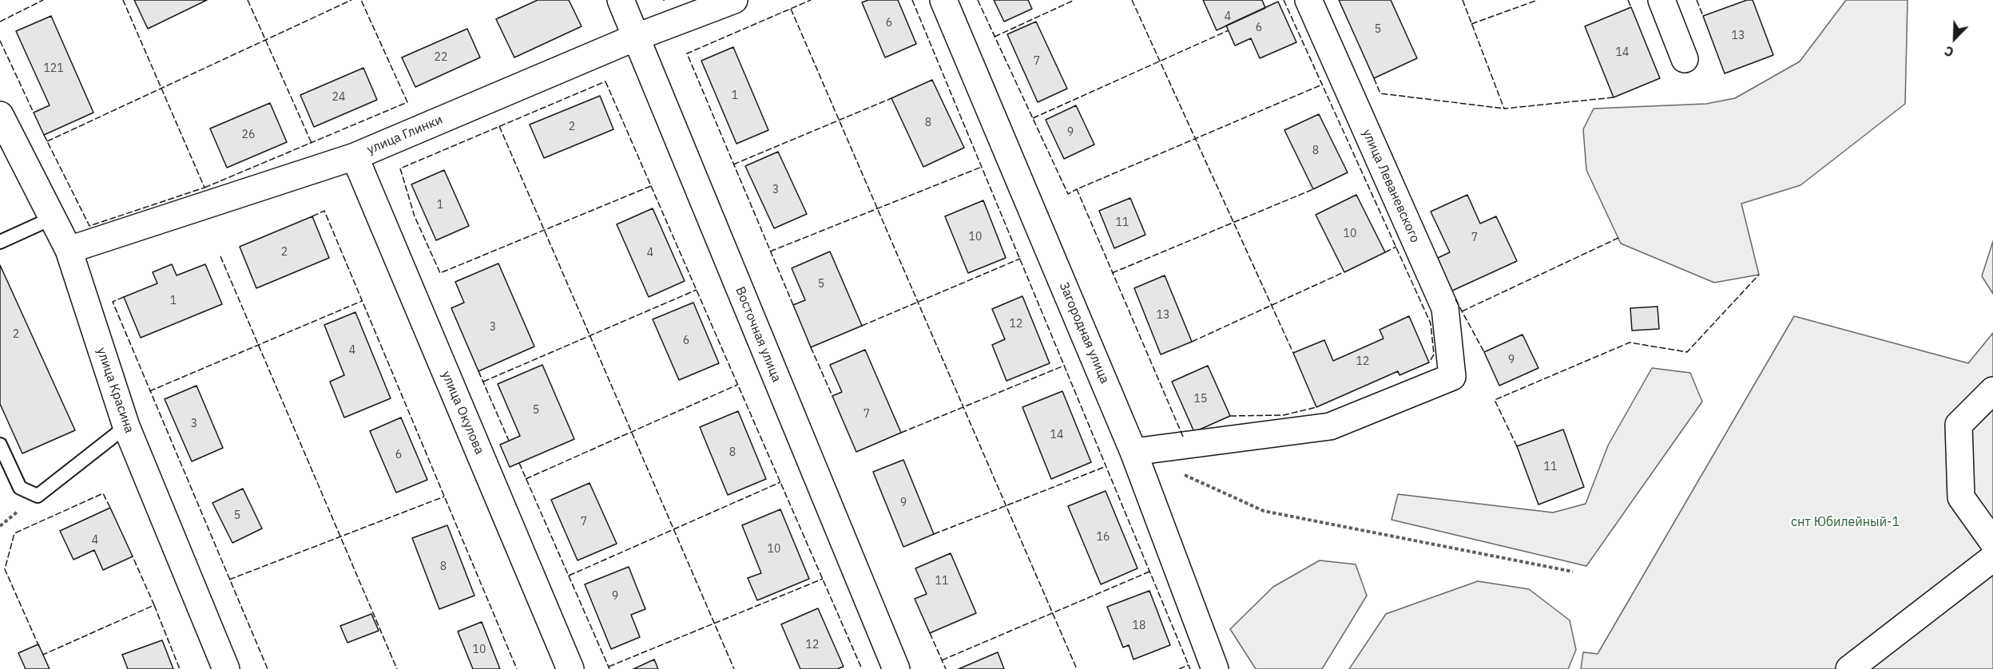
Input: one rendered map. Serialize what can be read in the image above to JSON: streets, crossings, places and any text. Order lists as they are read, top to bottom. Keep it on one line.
{"streets":{"street":["улица Глинки","улица Леваневского","Загородная улица","Восточная улица","улица Красина","улица Окулова"]},"crossings":[["улица Глинки","Восточная улица"],["улица Глинки","улица Красина"],["улица Глинки","улица Окулова"],["улица Леваневского","Загородная улица"]],"parks":["снт Юбилейный-1"],"house_numbers":["4","6","6","5","13","14","22","7","121","1","24","8","2","9","26","8","3","1","11","10","10","7","2","4","5","1","13","12","3","2","6","4","9","12","15","5","7","3","14","8","6","11","9","5","7","16","4","10","8","11","9","18","12","10"],"north":"bottom left"}
